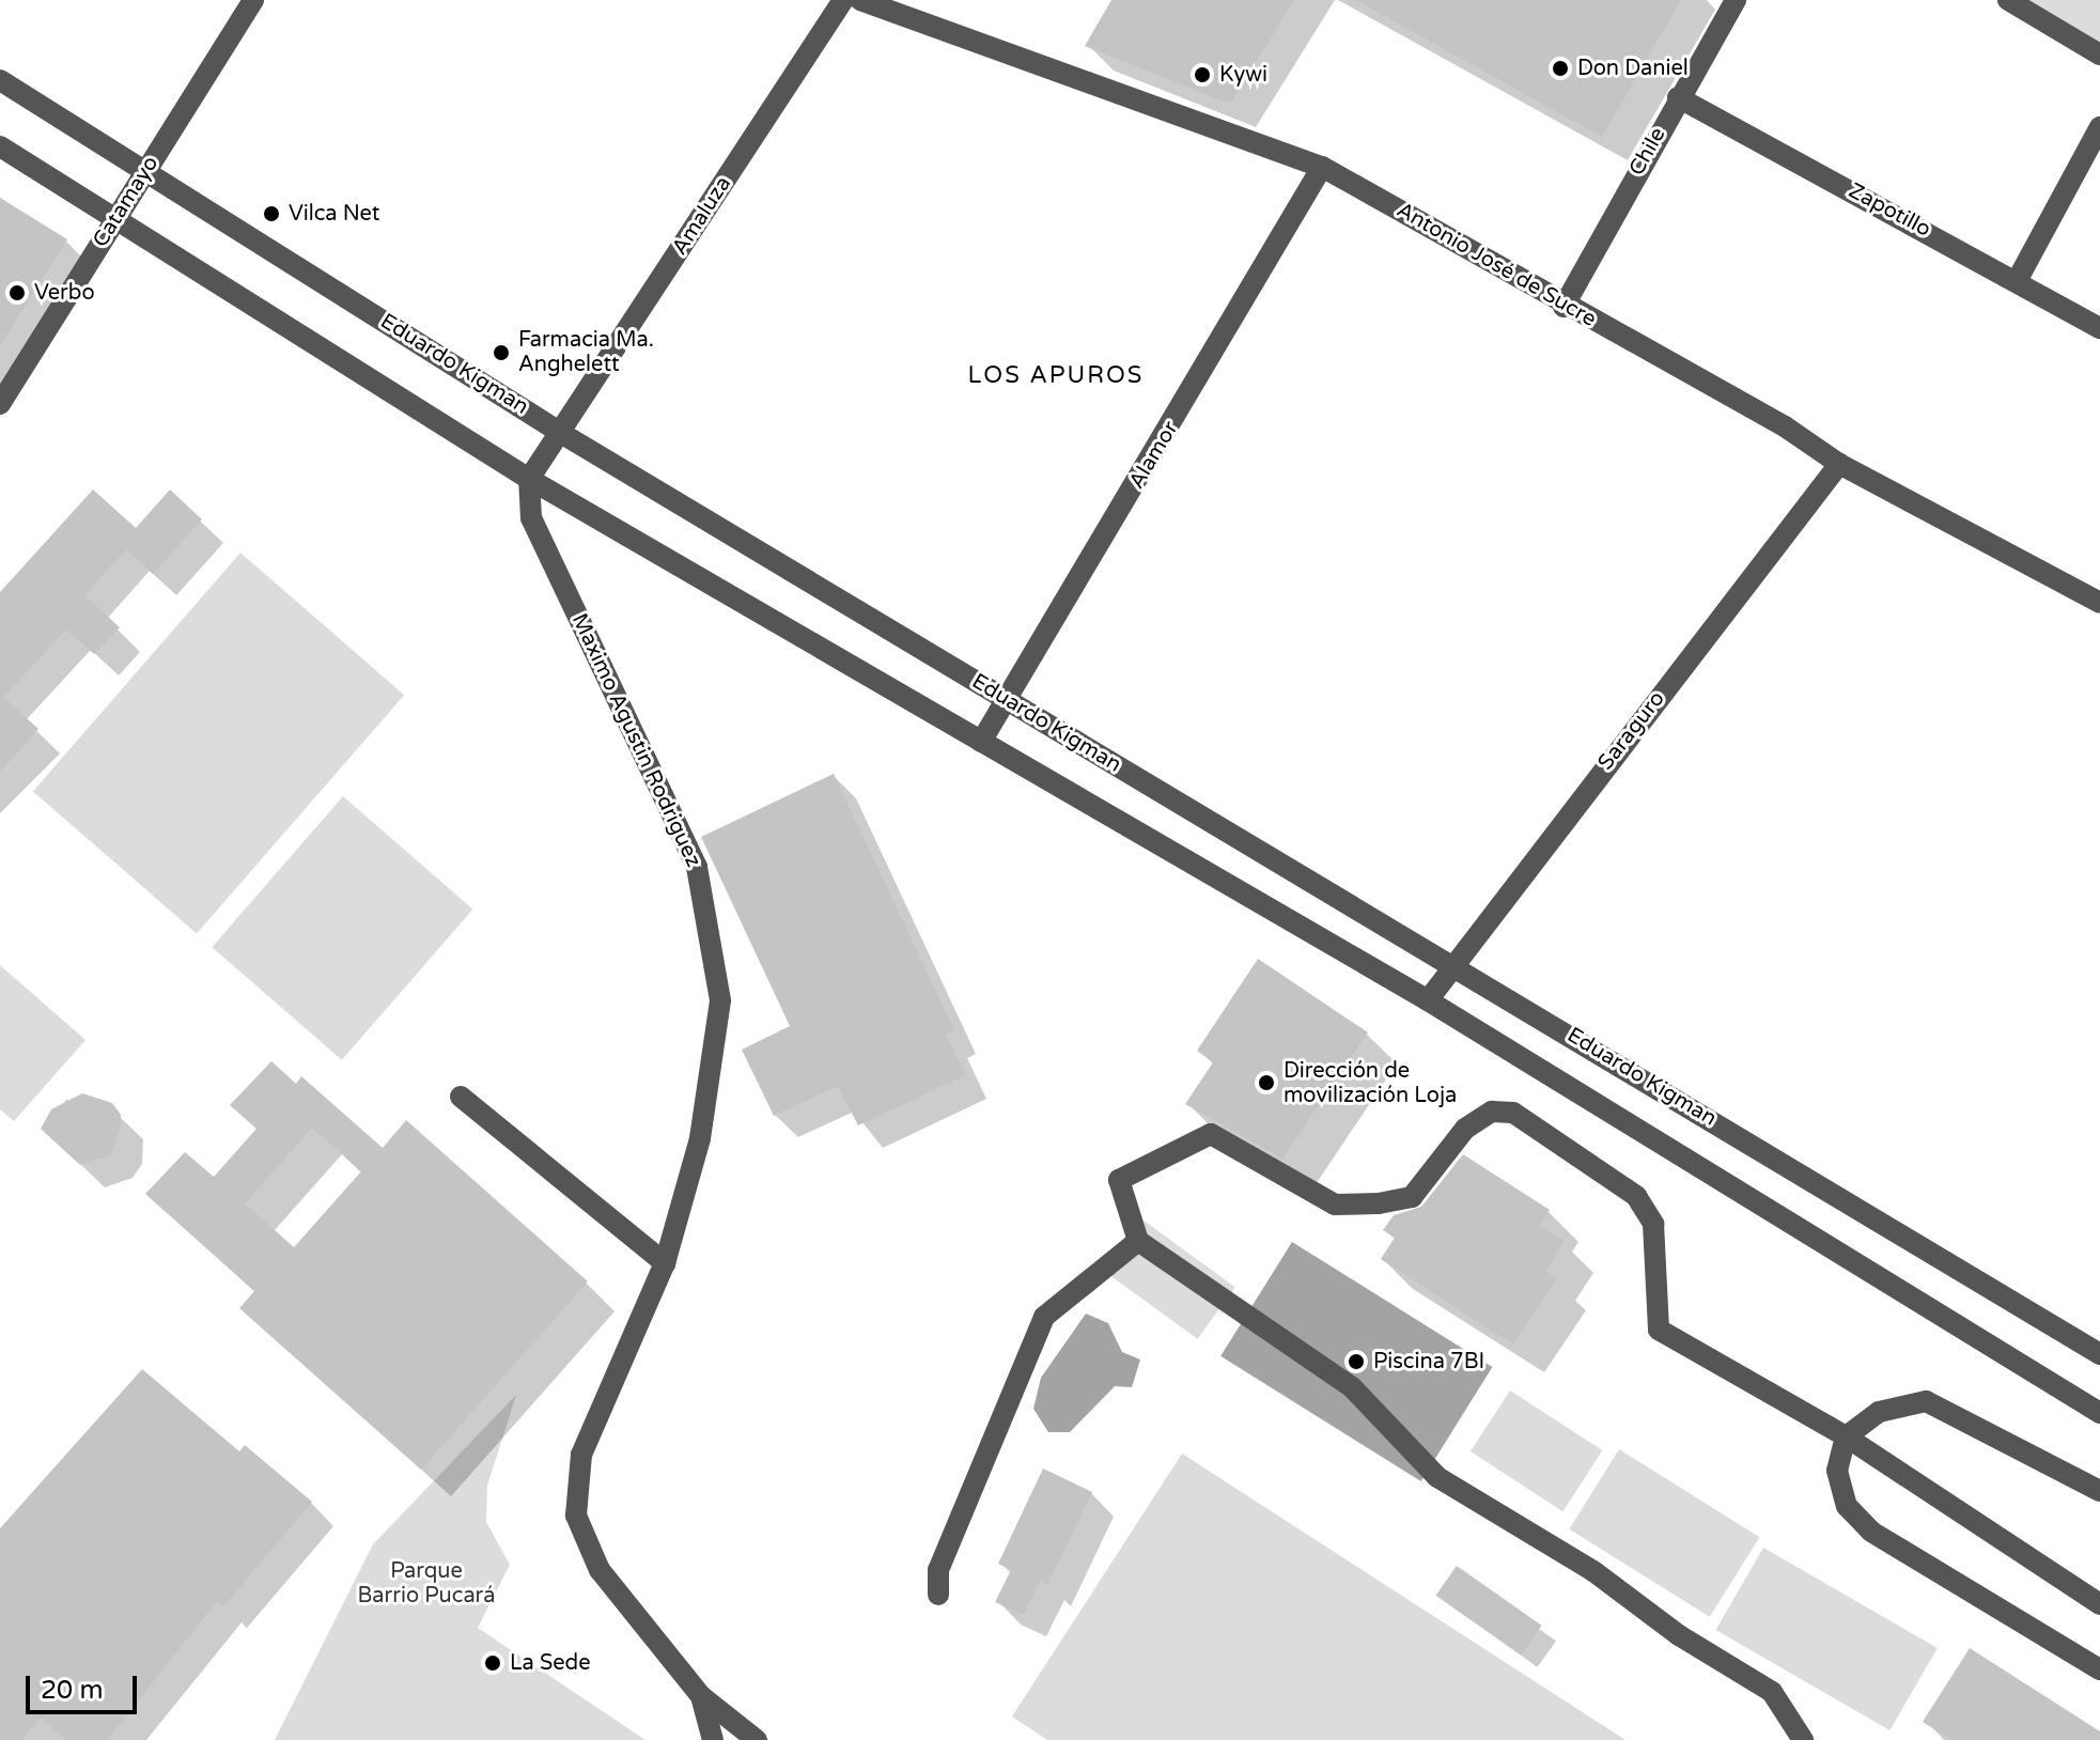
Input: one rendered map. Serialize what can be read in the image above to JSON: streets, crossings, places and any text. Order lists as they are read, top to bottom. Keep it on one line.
{"streets":{"street":["Chile","Catamayo","Zapotillo","Amaluza","Antonio José de Sucre","Eduardo Kigman","Alamor","Saraguro","Maximo Agustin Rodriguez"]},"crossings":[["Chile","Zapotillo"],["Chile","Antonio José de Sucre"],["Catamayo","Eduardo Kigman"],["Amaluza","Eduardo Kigman"],["Amaluza","Maximo Agustin Rodriguez"],["Antonio José de Sucre","Alamor"],["Antonio José de Sucre","Saraguro"],["Eduardo Kigman","Alamor"],["Eduardo Kigman","Saraguro"]],"districts":["LOS APUROS"],"parks":["Parque Barrio Pucará"],"places":["Don Daniel","Kywi","Vilca Net","Verbo","Farmacia Ma. Anghelett","Dirección de movilización Loja","Piscina 7BI","La Sede"],"scale_bar":"20 m"}
